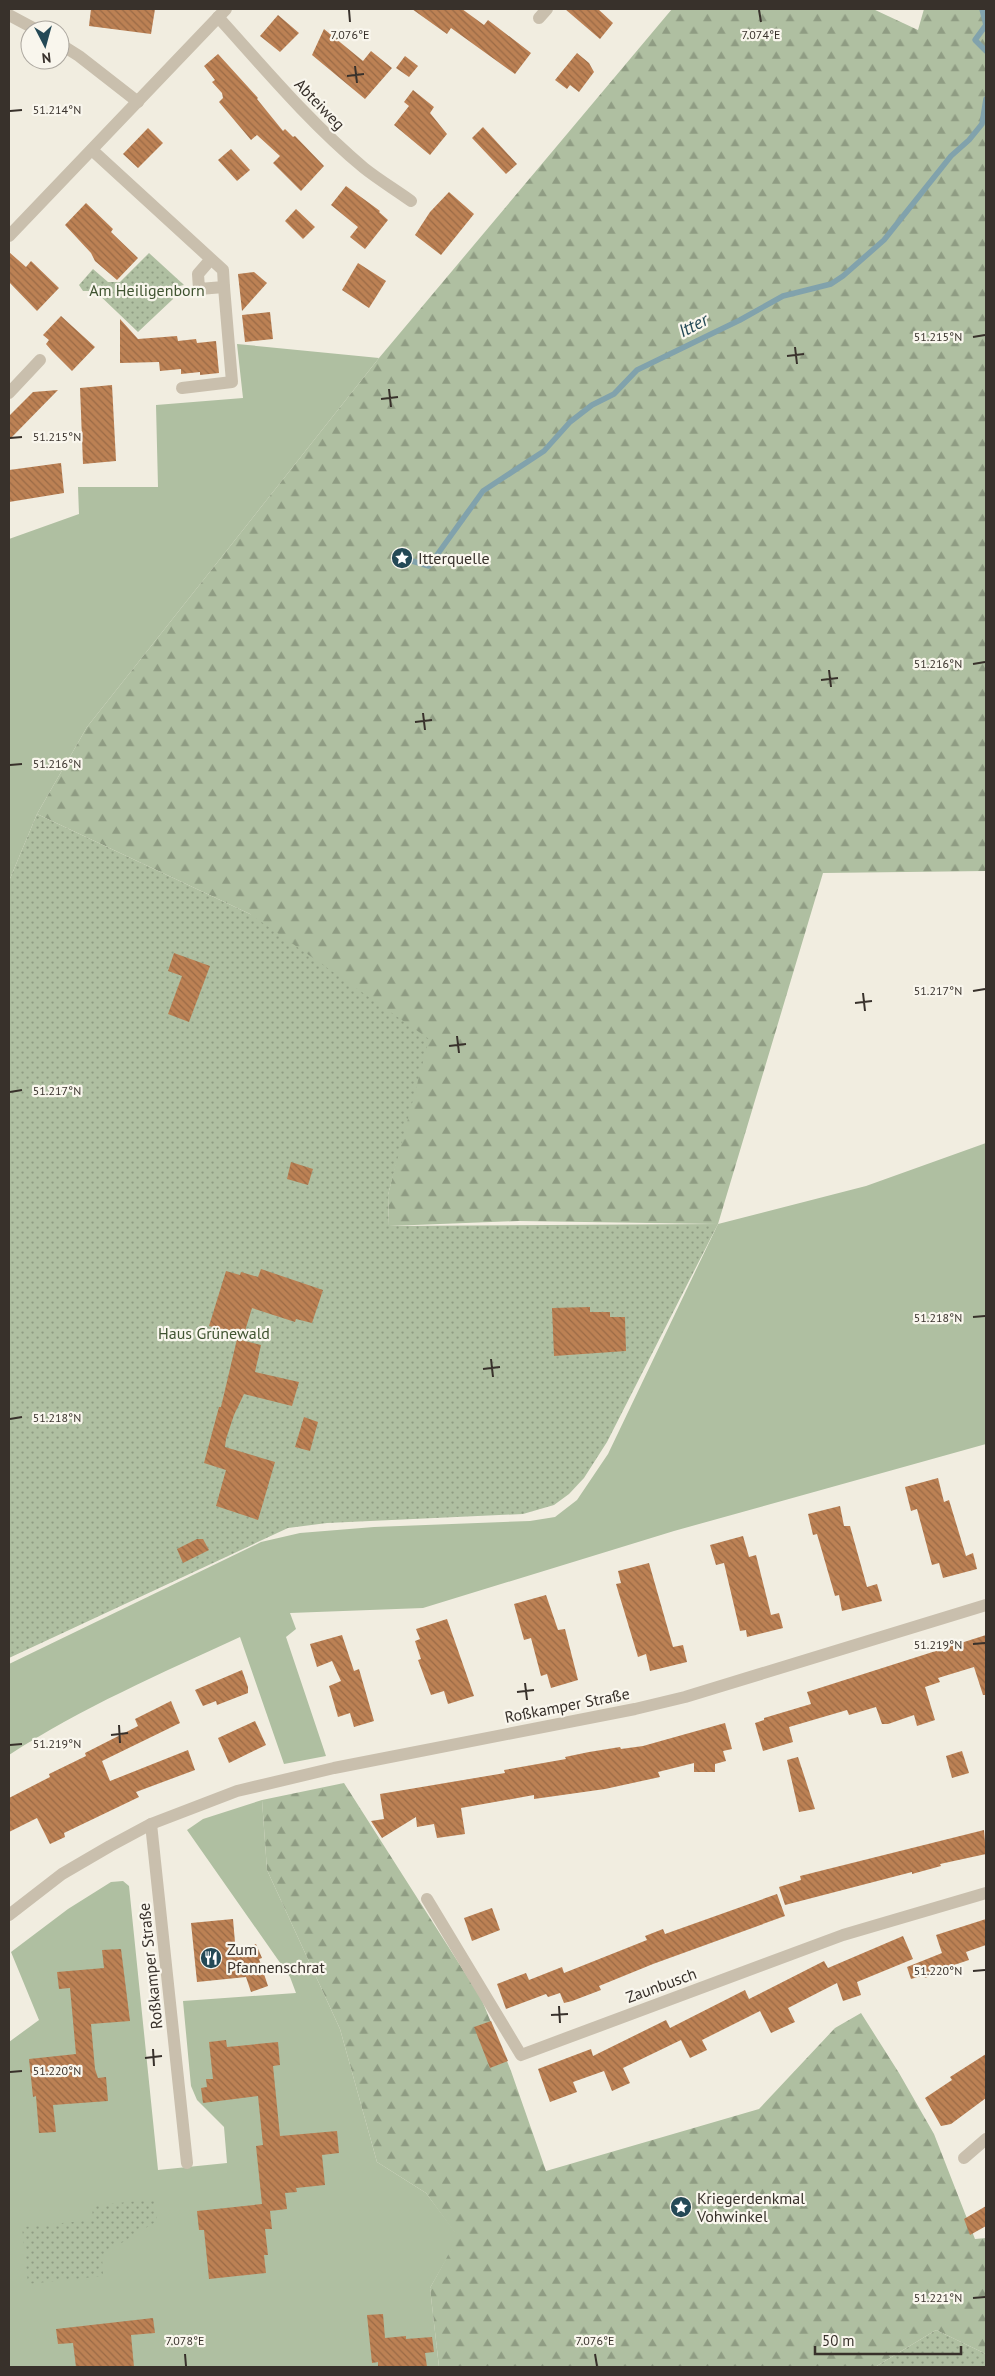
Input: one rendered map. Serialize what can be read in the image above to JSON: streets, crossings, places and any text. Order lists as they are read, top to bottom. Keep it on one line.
{"streets":{"street":["Abteiweg","Roßkamper Straße","Zaunbusch"]},"water":["Itter"],"parks":["Am Heiligenborn","Haus Grünewald"],"places":{"place":["Itterquelle","Kriegerdenkmal Vohwinkel"],"restaurant":["Zum Pfannenschrat"]},"scale_bar":"50 m","north":"bottom","coordinates":["7.076°E","7.074°E","51.214°N","51.215°N","51.216°N","51.217°N","51.218°N","51.219°N","51.220°N","51.221°N","7.078°E"]}
